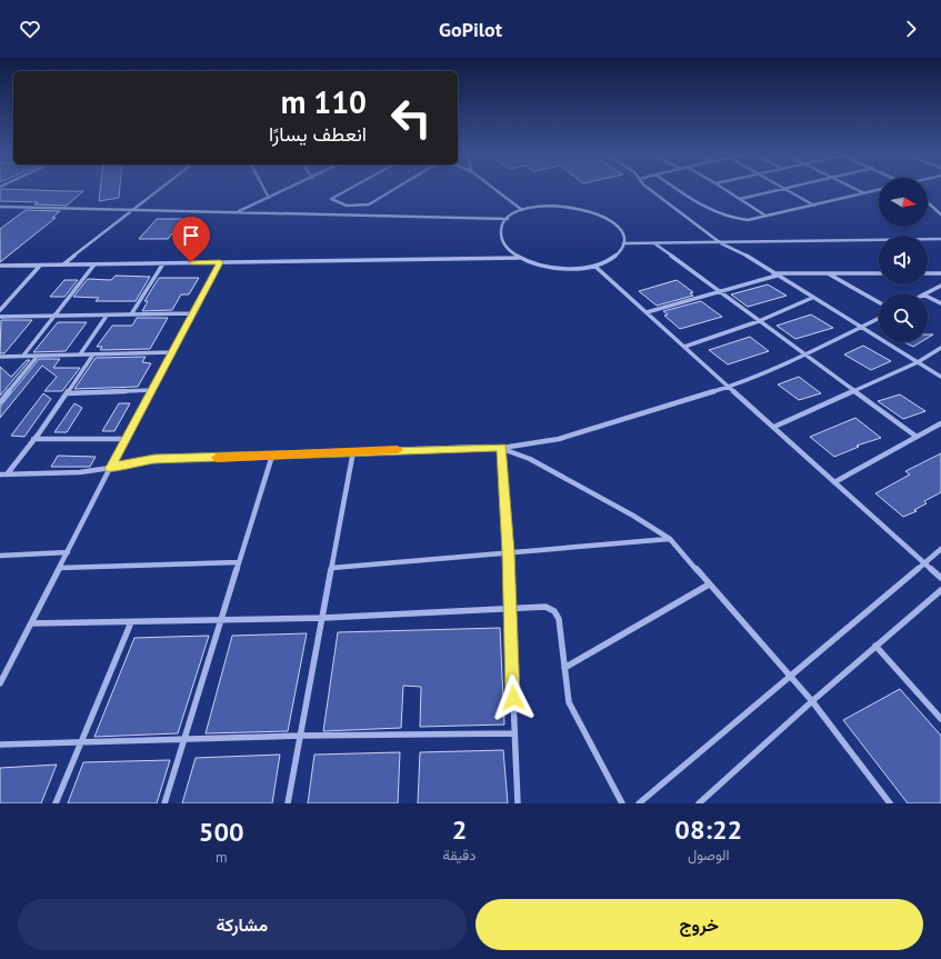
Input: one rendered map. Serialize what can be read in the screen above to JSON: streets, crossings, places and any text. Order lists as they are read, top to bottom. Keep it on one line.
{"north":"right","page":{"header":"GoPilot","turn":["110 m","انعطف يسارًا"],"eta":["08:22","الوصول","2","دقيقة","500","m"],"buttons":["خروج","مشاركة"]}}
